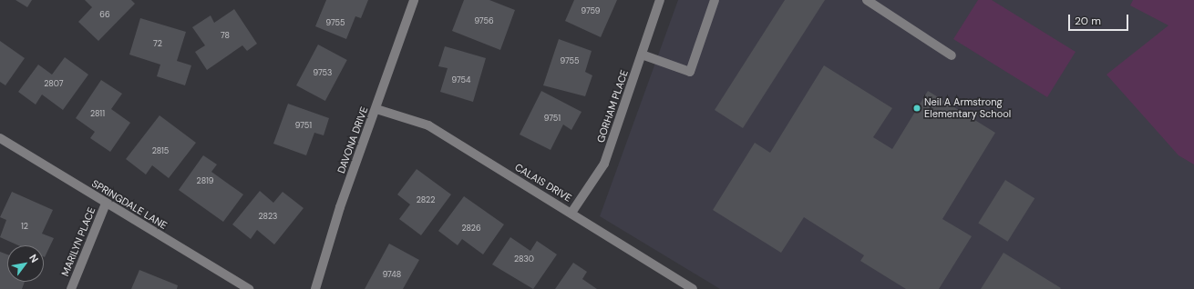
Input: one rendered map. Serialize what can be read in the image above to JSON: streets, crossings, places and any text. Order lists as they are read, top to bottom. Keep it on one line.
{"streets":{"street":["GORHAM PLACE","DAVONA DRIVE","CALAIS DRIVE","SPRINGDALE LANE","MARILYN PLACE"]},"crossings":[["GORHAM PLACE","CALAIS DRIVE"],["DAVONA DRIVE","CALAIS DRIVE"],["SPRINGDALE LANE","MARILYN PLACE"]],"places":["Neil A Armstrong Elementary School"],"house_numbers":["9759","66","9756","9755","78","72","9755","9753","9754","2807","2811","9751","9751","2815","2819","2822","2823","12","2826","2830","9748"],"scale_bar":"20 m","north":"top right"}
